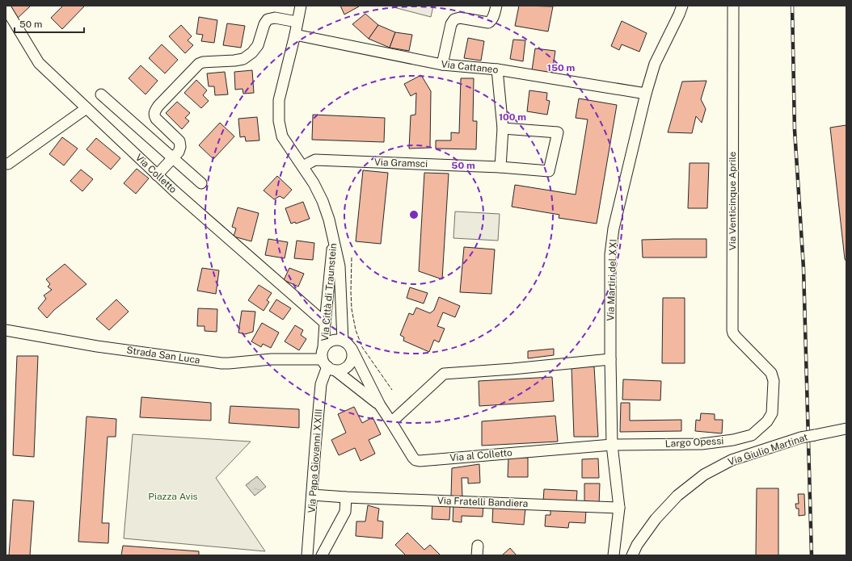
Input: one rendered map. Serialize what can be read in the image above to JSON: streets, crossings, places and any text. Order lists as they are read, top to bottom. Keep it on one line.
{"streets":{"street":["Via Cattaneo","Via Gramsci","Via Colletto","Via Venticinque Aprile","Via Martiri del XXI","Via Città di Traunstein","Strada San Luca","Largo Opessi","Via Giulio Martinat","Via al Colletto","Via Papa Giovanni XXIII","Via Fratelli Bandiera"]},"crossings":[["Via Cattaneo","Via Martiri del XXI"],["Via Cattaneo","Via Città di Traunstein"],["Via Gramsci","Via Città di Traunstein"],["Via Colletto","Via Città di Traunstein"],["Via Venticinque Aprile","Largo Opessi"],["Via Martiri del XXI","Largo Opessi"],["Via Martiri del XXI","Via al Colletto"],["Via Martiri del XXI","Via Fratelli Bandiera"],["Via Città di Traunstein","Strada San Luca"],["Via Città di Traunstein","Via al Colletto"],["Via Città di Traunstein","Via Papa Giovanni XXIII"],["Strada San Luca","Via al Colletto"],["Strada San Luca","Via Papa Giovanni XXIII"],["Largo Opessi","Via al Colletto"],["Via al Colletto","Via Papa Giovanni XXIII"],["Via Papa Giovanni XXIII","Via Fratelli Bandiera"]],"parks":["Piazza Avis"],"scale_bar":"50 m","rings":["150 m","100 m","50 m"]}
